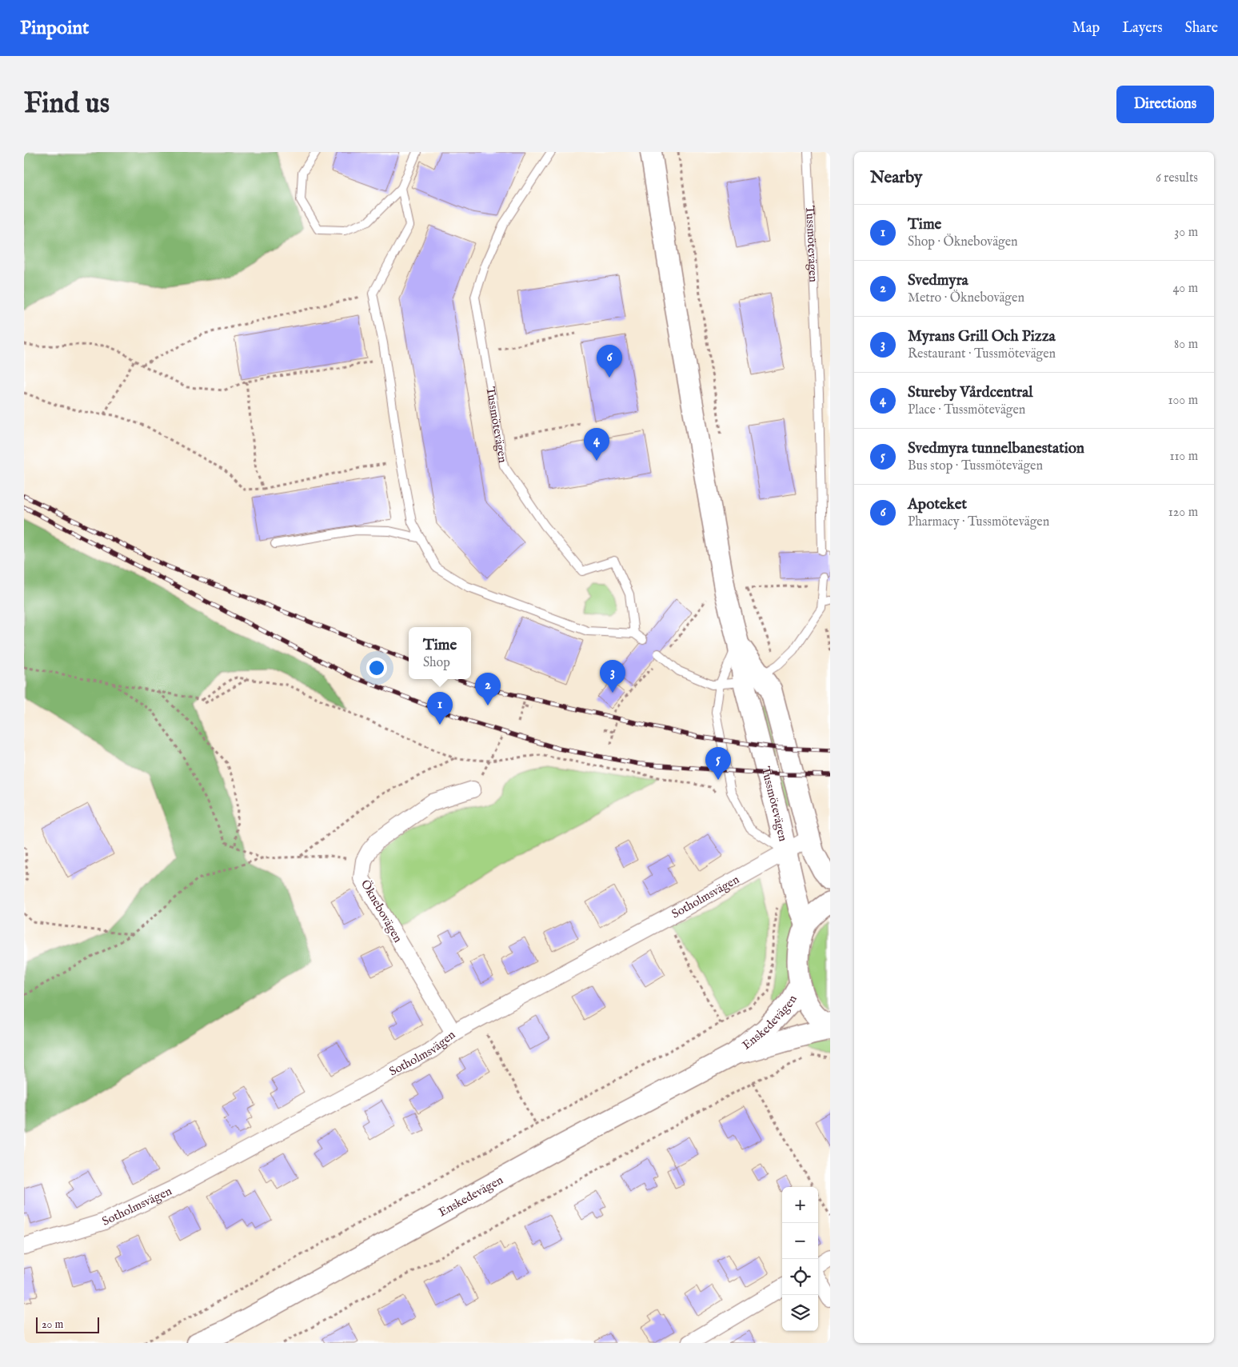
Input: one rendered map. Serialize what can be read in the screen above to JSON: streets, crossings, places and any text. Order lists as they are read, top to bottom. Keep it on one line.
{"streets":{"street":["Tussmötevägen","Sotholmsvägen","Öknebovägen","Enskedevägen"]},"crossings":[["Tussmötevägen","Sotholmsvägen"],["Sotholmsvägen","Öknebovägen"]],"scale_bar":"20 m","page":{"header":"Pinpoint","nav":["Map","Layers","Share"],"buttons":"Directions","title":"Find us","heading":["Nearby","6 results"],"list":[{"mark":"1","name":"Time","note":"Shop · Öknebovägen","value":"30 m"},{"mark":"2","name":"Svedmyra","note":"Metro · Öknebovägen","value":"40 m"},{"mark":"3","name":"Myrans Grill Och Pizza","note":"Restaurant · Tussmötevägen","value":"80 m"},{"mark":"4","name":"Stureby Vårdcentral","note":"Place · Tussmötevägen","value":"100 m"},{"mark":"5","name":"Svedmyra tunnelbanestation","note":"Bus stop · Tussmötevägen","value":"110 m"},{"mark":"6","name":"Apoteket","note":"Pharmacy · Tussmötevägen","value":"120 m"}],"pins":["6","4","3","2","1","5"],"popup":["Time","Shop"],"map_buttons":["+","−"],"scale":"20 m"}}
